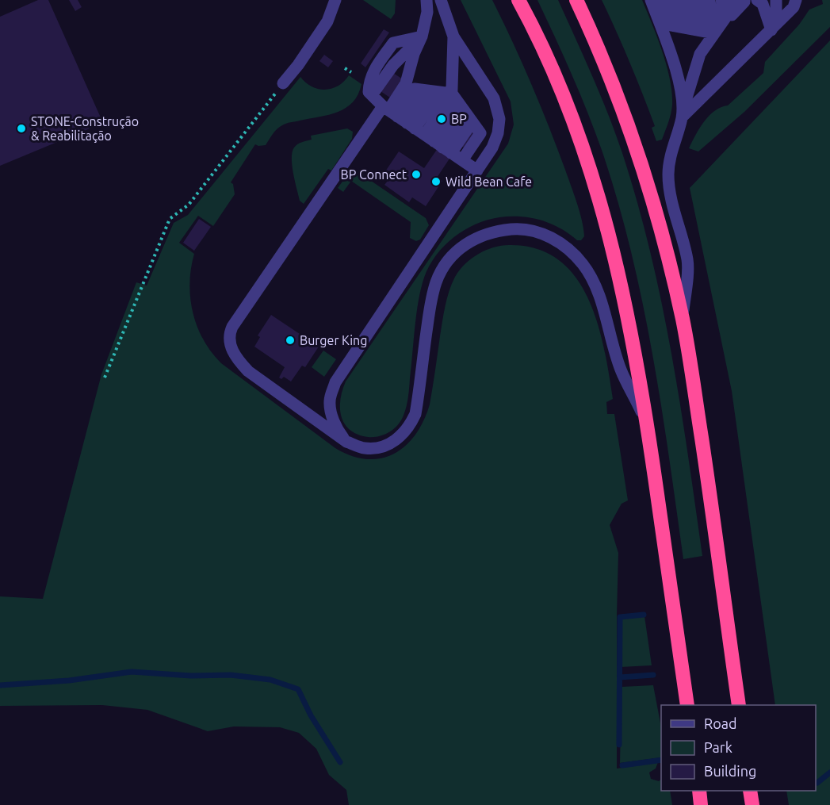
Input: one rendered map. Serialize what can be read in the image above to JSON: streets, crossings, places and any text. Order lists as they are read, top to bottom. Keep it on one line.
{"places":["BP","STONE-Construção & Reabilitação","BP Connect","Wild Bean Cafe","Burger King"],"legend":["Road","Park","Building"]}
